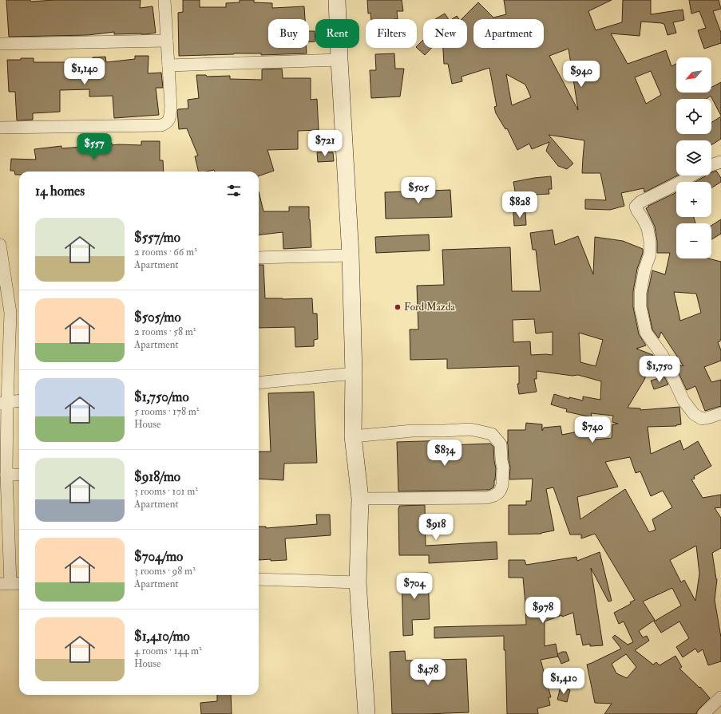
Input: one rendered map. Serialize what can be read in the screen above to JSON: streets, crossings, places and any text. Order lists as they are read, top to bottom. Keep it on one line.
{"places":["Ford Mazda"],"north":"bottom left","page":{"chip":["Buy","Rent","Filters","New","Apartment"],"map_buttons":["+","−"],"price":["$1,140","$940","$721","$557","$505","$828","$1,750","$740","$834","$918","$704","$978","$478","$1,410"],"heading":"14 homes","list":[{"name":"$557/mo","note":"2 rooms · 66 m² · Apartment"},{"name":"$505/mo","note":"2 rooms · 58 m² · Apartment"},{"name":"$1,750/mo","note":"5 rooms · 178 m² · House"},{"name":"$918/mo","note":"3 rooms · 101 m² · Apartment"},{"name":"$704/mo","note":"3 rooms · 98 m² · Apartment"},{"name":"$1,410/mo","note":"4 rooms · 144 m² · House"}]}}
